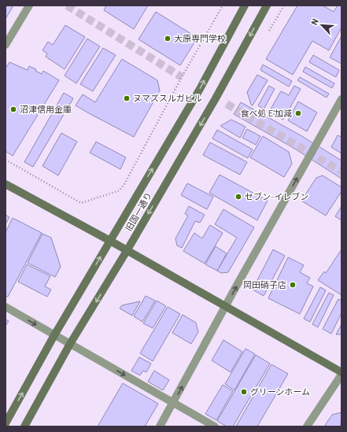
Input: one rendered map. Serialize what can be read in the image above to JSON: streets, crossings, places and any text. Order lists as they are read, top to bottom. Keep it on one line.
{"streets":{"main road":["旧国一通り"]},"places":["大原専門学校","ヌマズスルガビル","沼津信用金庫","食べ処 E’加減","セブン-イレブン","岡田硝子店","グリーンホーム"],"north":"top left"}
